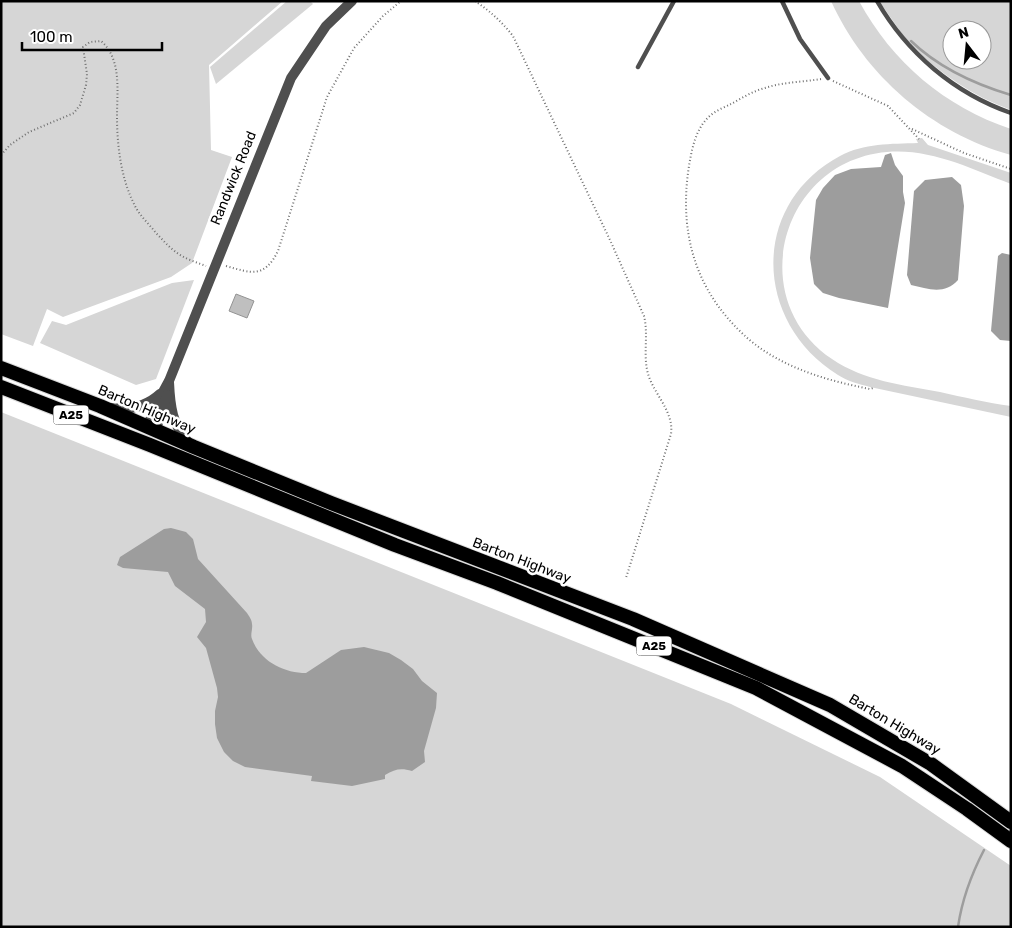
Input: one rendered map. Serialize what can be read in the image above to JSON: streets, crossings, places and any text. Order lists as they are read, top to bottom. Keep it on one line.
{"streets":{"highway":["Randwick Road","Barton Highway","A25"]},"crossings":[["Randwick Road","Barton Highway"],["Randwick Road","A25"]],"scale_bar":"100 m","north":"top"}
